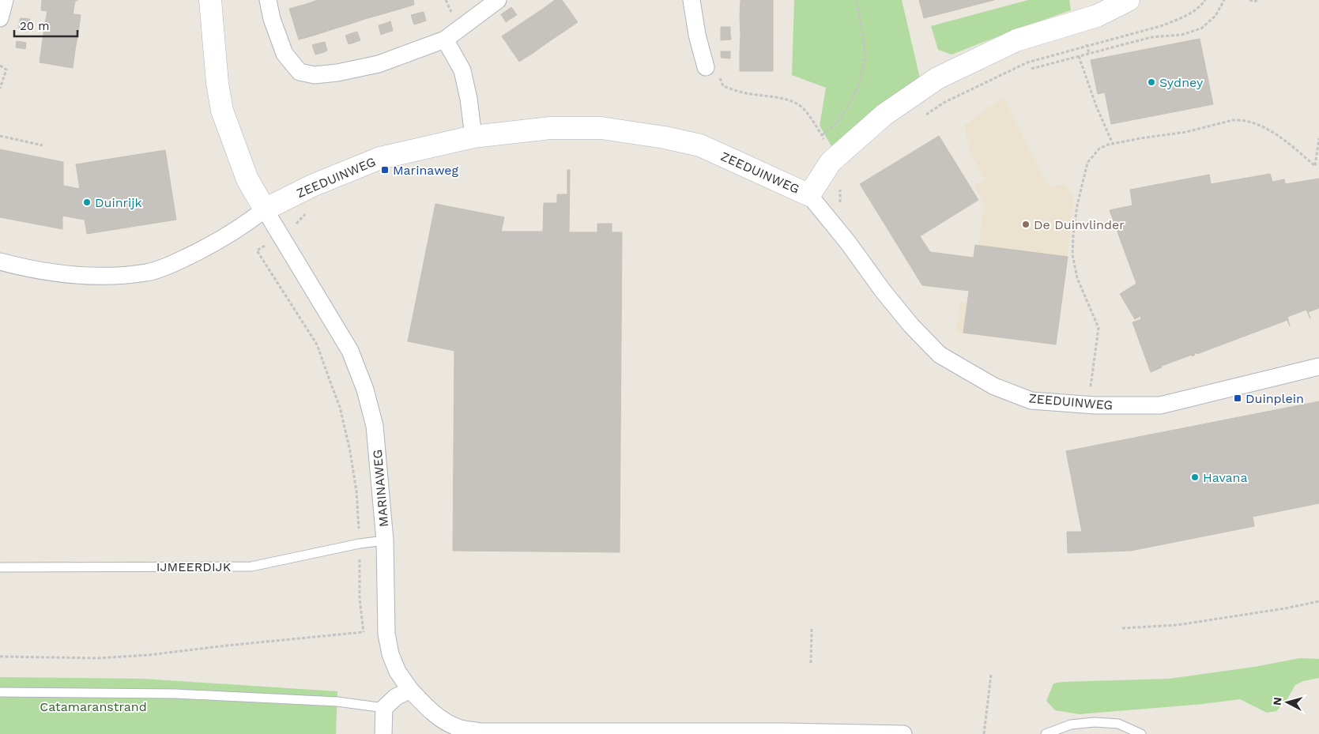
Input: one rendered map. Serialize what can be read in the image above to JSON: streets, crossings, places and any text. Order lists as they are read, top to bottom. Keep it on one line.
{"streets":{"street":["ZEEDUINWEG","MARINAWEG"],"lane":["IJMEERDIJK"]},"crossings":[["ZEEDUINWEG","MARINAWEG"],["MARINAWEG","IJMEERDIJK"]],"parks":["Catamaranstrand"],"places":{"other":["Sydney","Duinrijk","De Duinvlinder","Havana"],"transit":["Marinaweg","Duinplein"]},"scale_bar":"20 m","north":"left"}
